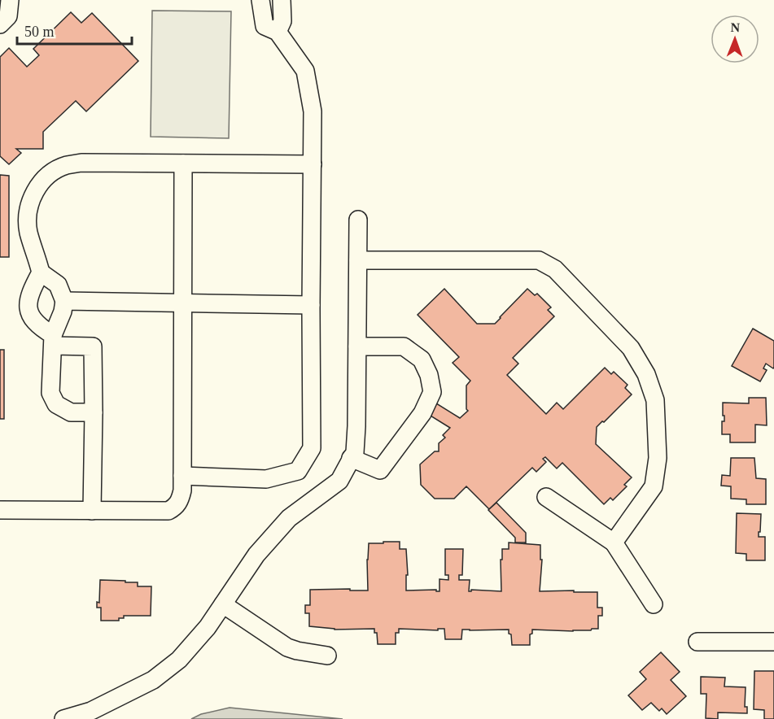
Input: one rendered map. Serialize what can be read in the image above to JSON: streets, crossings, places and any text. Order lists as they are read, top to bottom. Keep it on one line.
{"scale_bar":"50 m","north":"top"}
